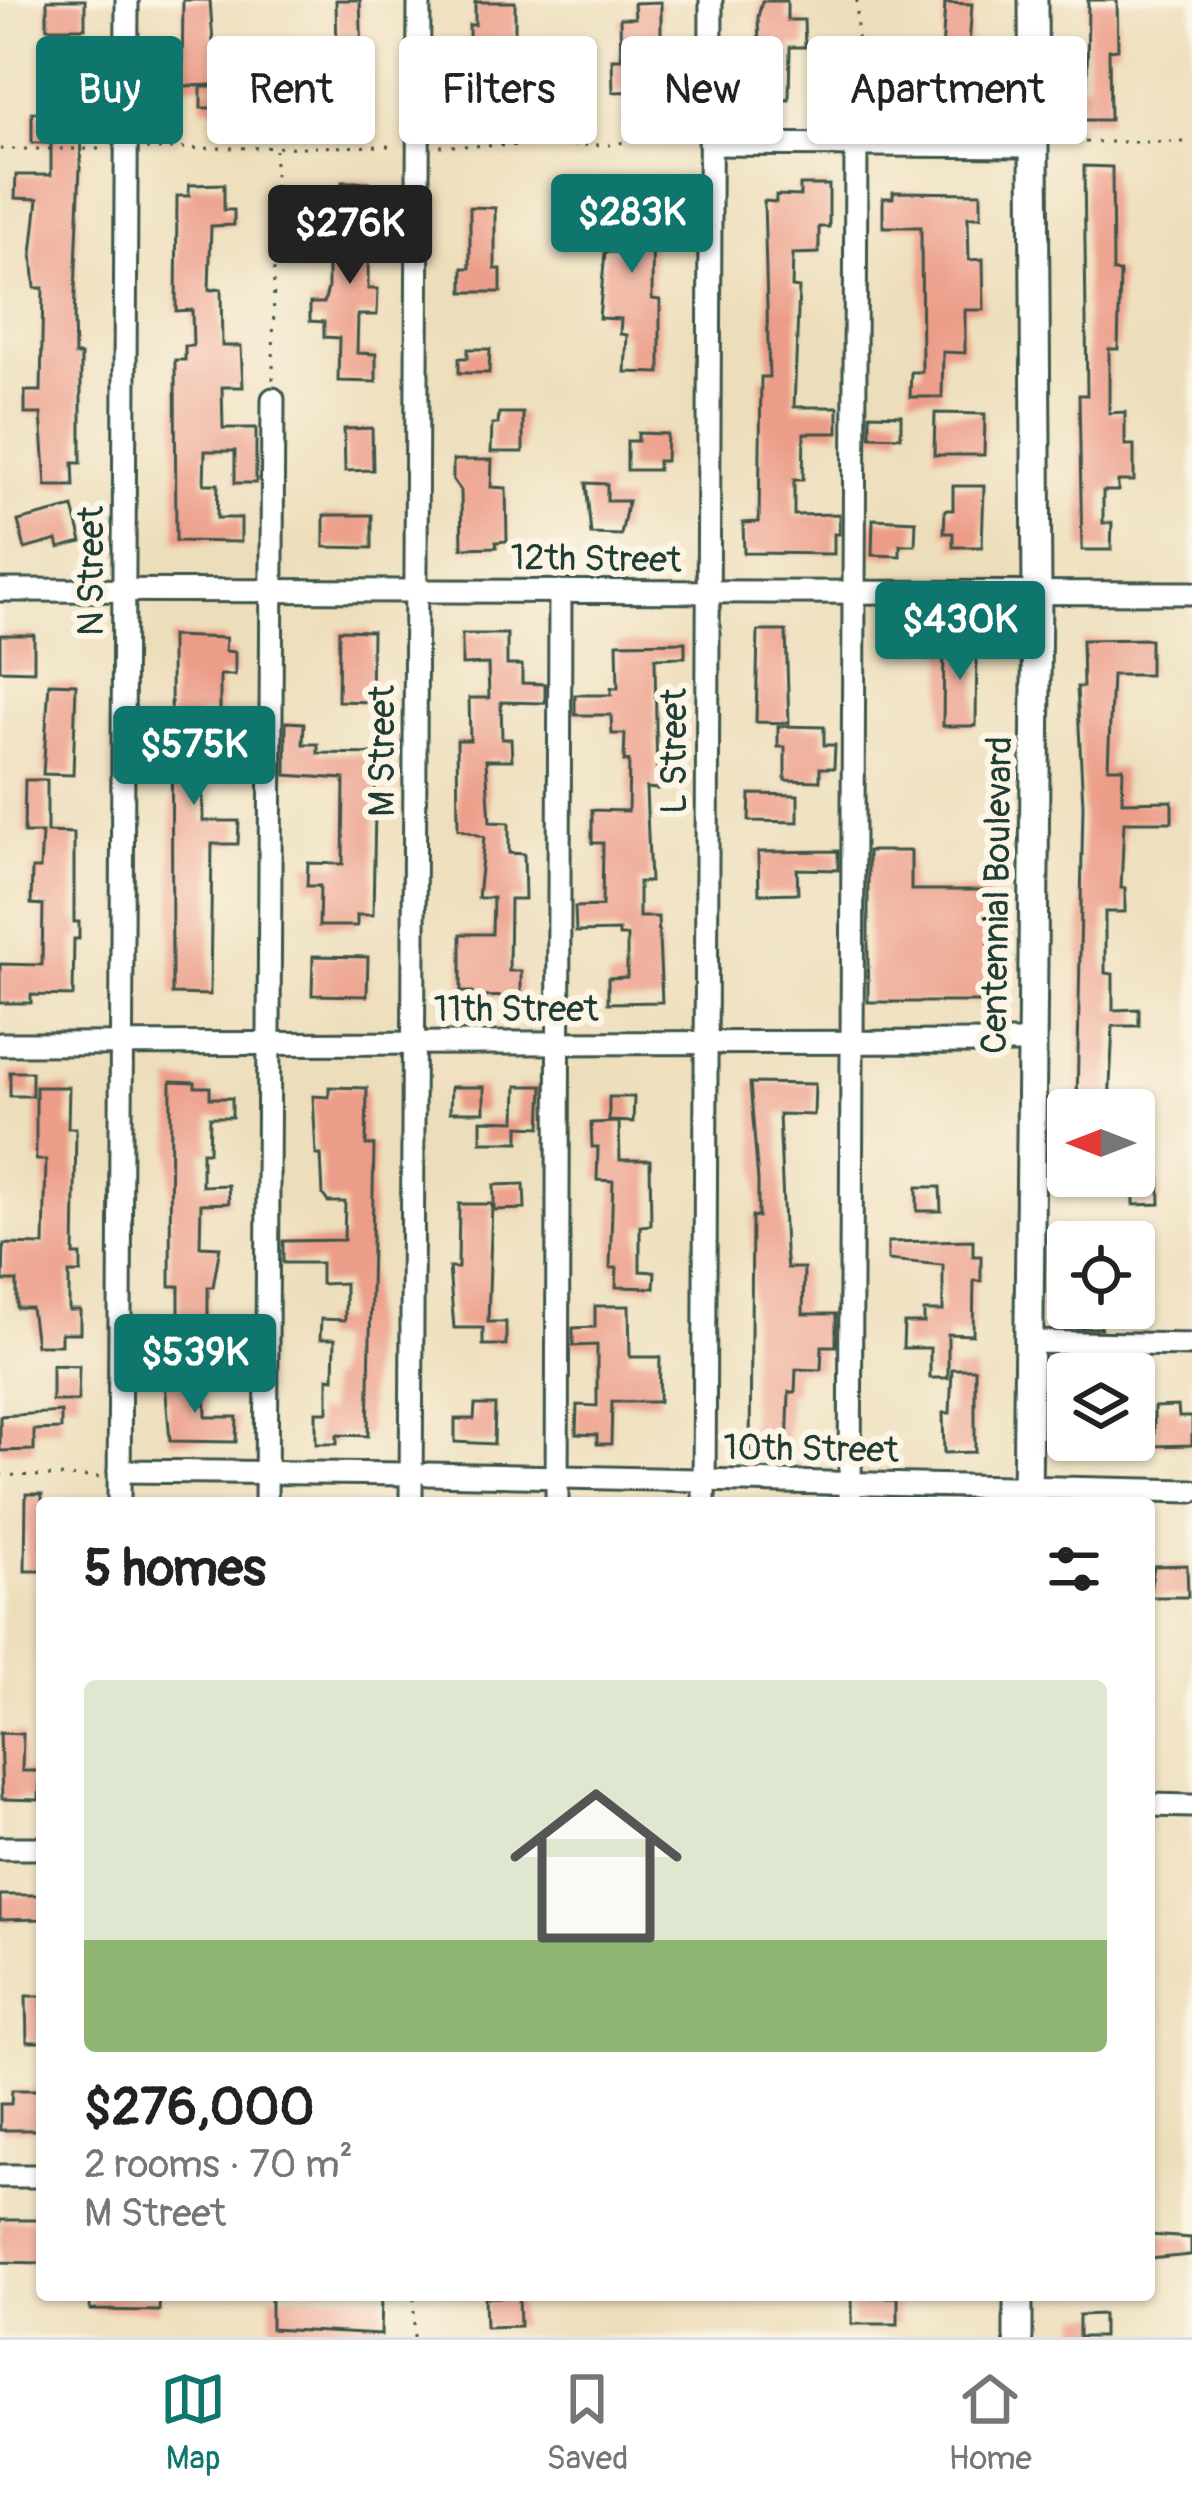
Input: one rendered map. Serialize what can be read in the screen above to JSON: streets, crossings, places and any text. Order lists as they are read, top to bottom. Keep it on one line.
{"streets":{"main road":["Centennial Boulevard"],"street":["12th Street","N Street","M Street","L Street","11th Street","10th Street"]},"crossings":[["12th Street","N Street"],["12th Street","M Street"],["12th Street","L Street"],["12th Street","Centennial Boulevard"],["N Street","11th Street"],["N Street","10th Street"],["M Street","11th Street"],["M Street","10th Street"],["L Street","11th Street"],["L Street","10th Street"],["Centennial Boulevard","11th Street"],["Centennial Boulevard","10th Street"]],"north":"left","page":{"chip":["Buy","Rent","Filters","New","Apartment"],"price":["$283K","$276K","$430K","$575K","$539K"],"heading":"5 homes","list":[{"name":"$276,000","note":"2 rooms · 70 m² · M Street"}],"tabs":["Map","Saved","Home"]}}
